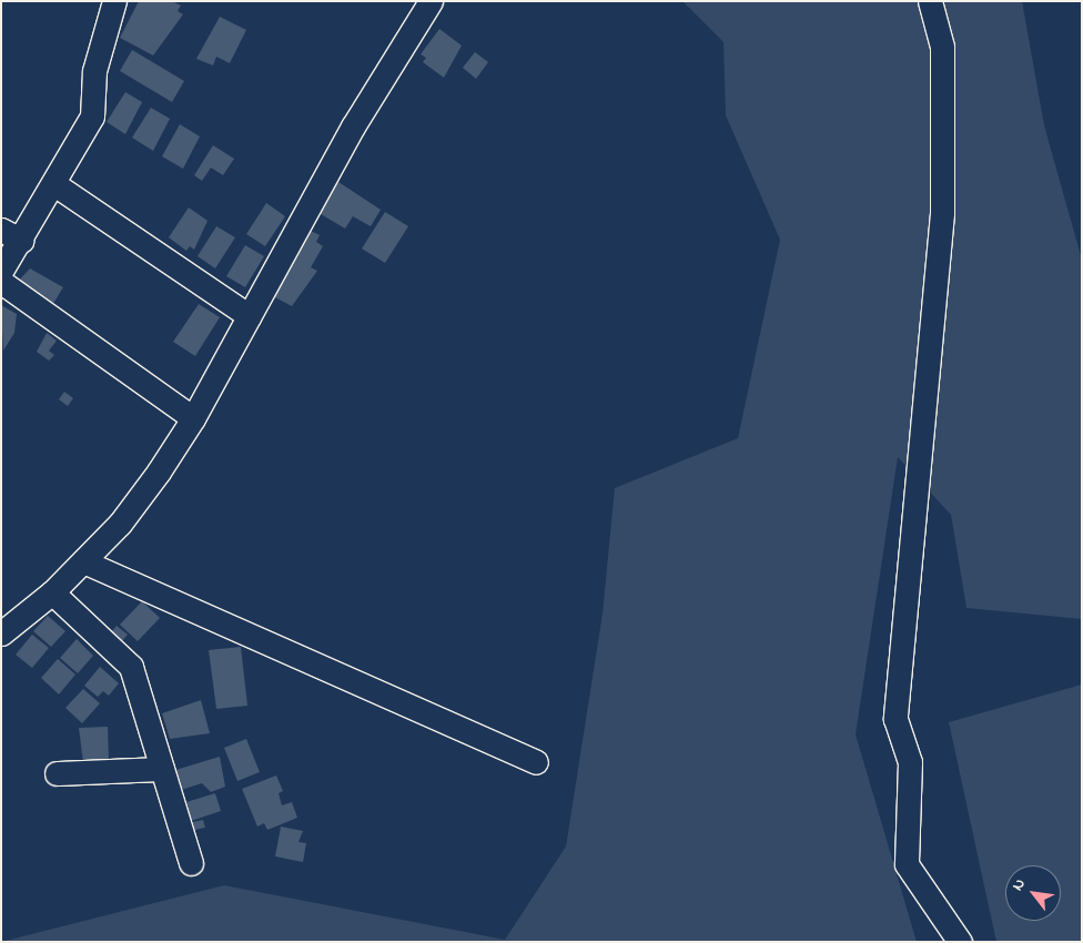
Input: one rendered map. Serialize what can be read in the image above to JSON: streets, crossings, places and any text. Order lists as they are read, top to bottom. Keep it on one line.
{"north":"top left"}
